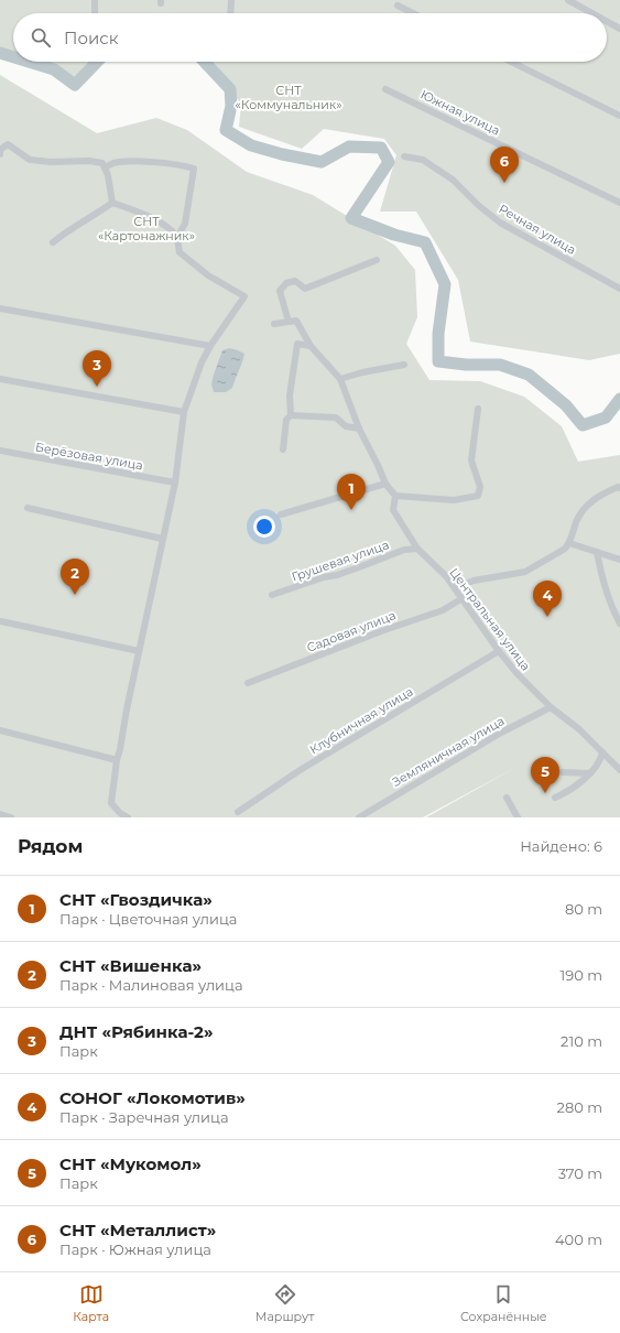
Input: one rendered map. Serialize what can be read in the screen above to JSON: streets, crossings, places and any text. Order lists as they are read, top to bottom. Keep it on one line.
{"streets":{"street":["Южная улица","Речная улица","Берёзовая улица","Грушевая улица","Центральная улица","Садовая улица","Клубничная улица","Земляничная улица"]},"crossings":[["Грушевая улица","Центральная улица"],["Центральная улица","Садовая улица"],["Центральная улица","Клубничная улица"],["Центральная улица","Земляничная улица"]],"parks":["СНТ «Коммунальник»","СНТ «Картонажник»"],"page":{"search":"Поиск","pins":["6","3","1","2","4","5"],"heading":["Рядом","Найдено: 6"],"list":[{"mark":"1","name":"СНТ «Гвоздичка»","note":"Парк · Цветочная улица","value":"80 m"},{"mark":"2","name":"СНТ «Вишенка»","note":"Парк · Малиновая улица","value":"190 m"},{"mark":"3","name":"ДНТ «Рябинка-2»","note":"Парк","value":"210 m"},{"mark":"4","name":"СОНОГ «Локомотив»","note":"Парк · Заречная улица","value":"280 m"},{"mark":"5","name":"СНТ «Мукомол»","note":"Парк","value":"370 m"},{"mark":"6","name":"СНТ «Металлист»","note":"Парк · Южная улица","value":"400 m"}],"nav":["Карта","Маршрут","Сохранённые"]}}
